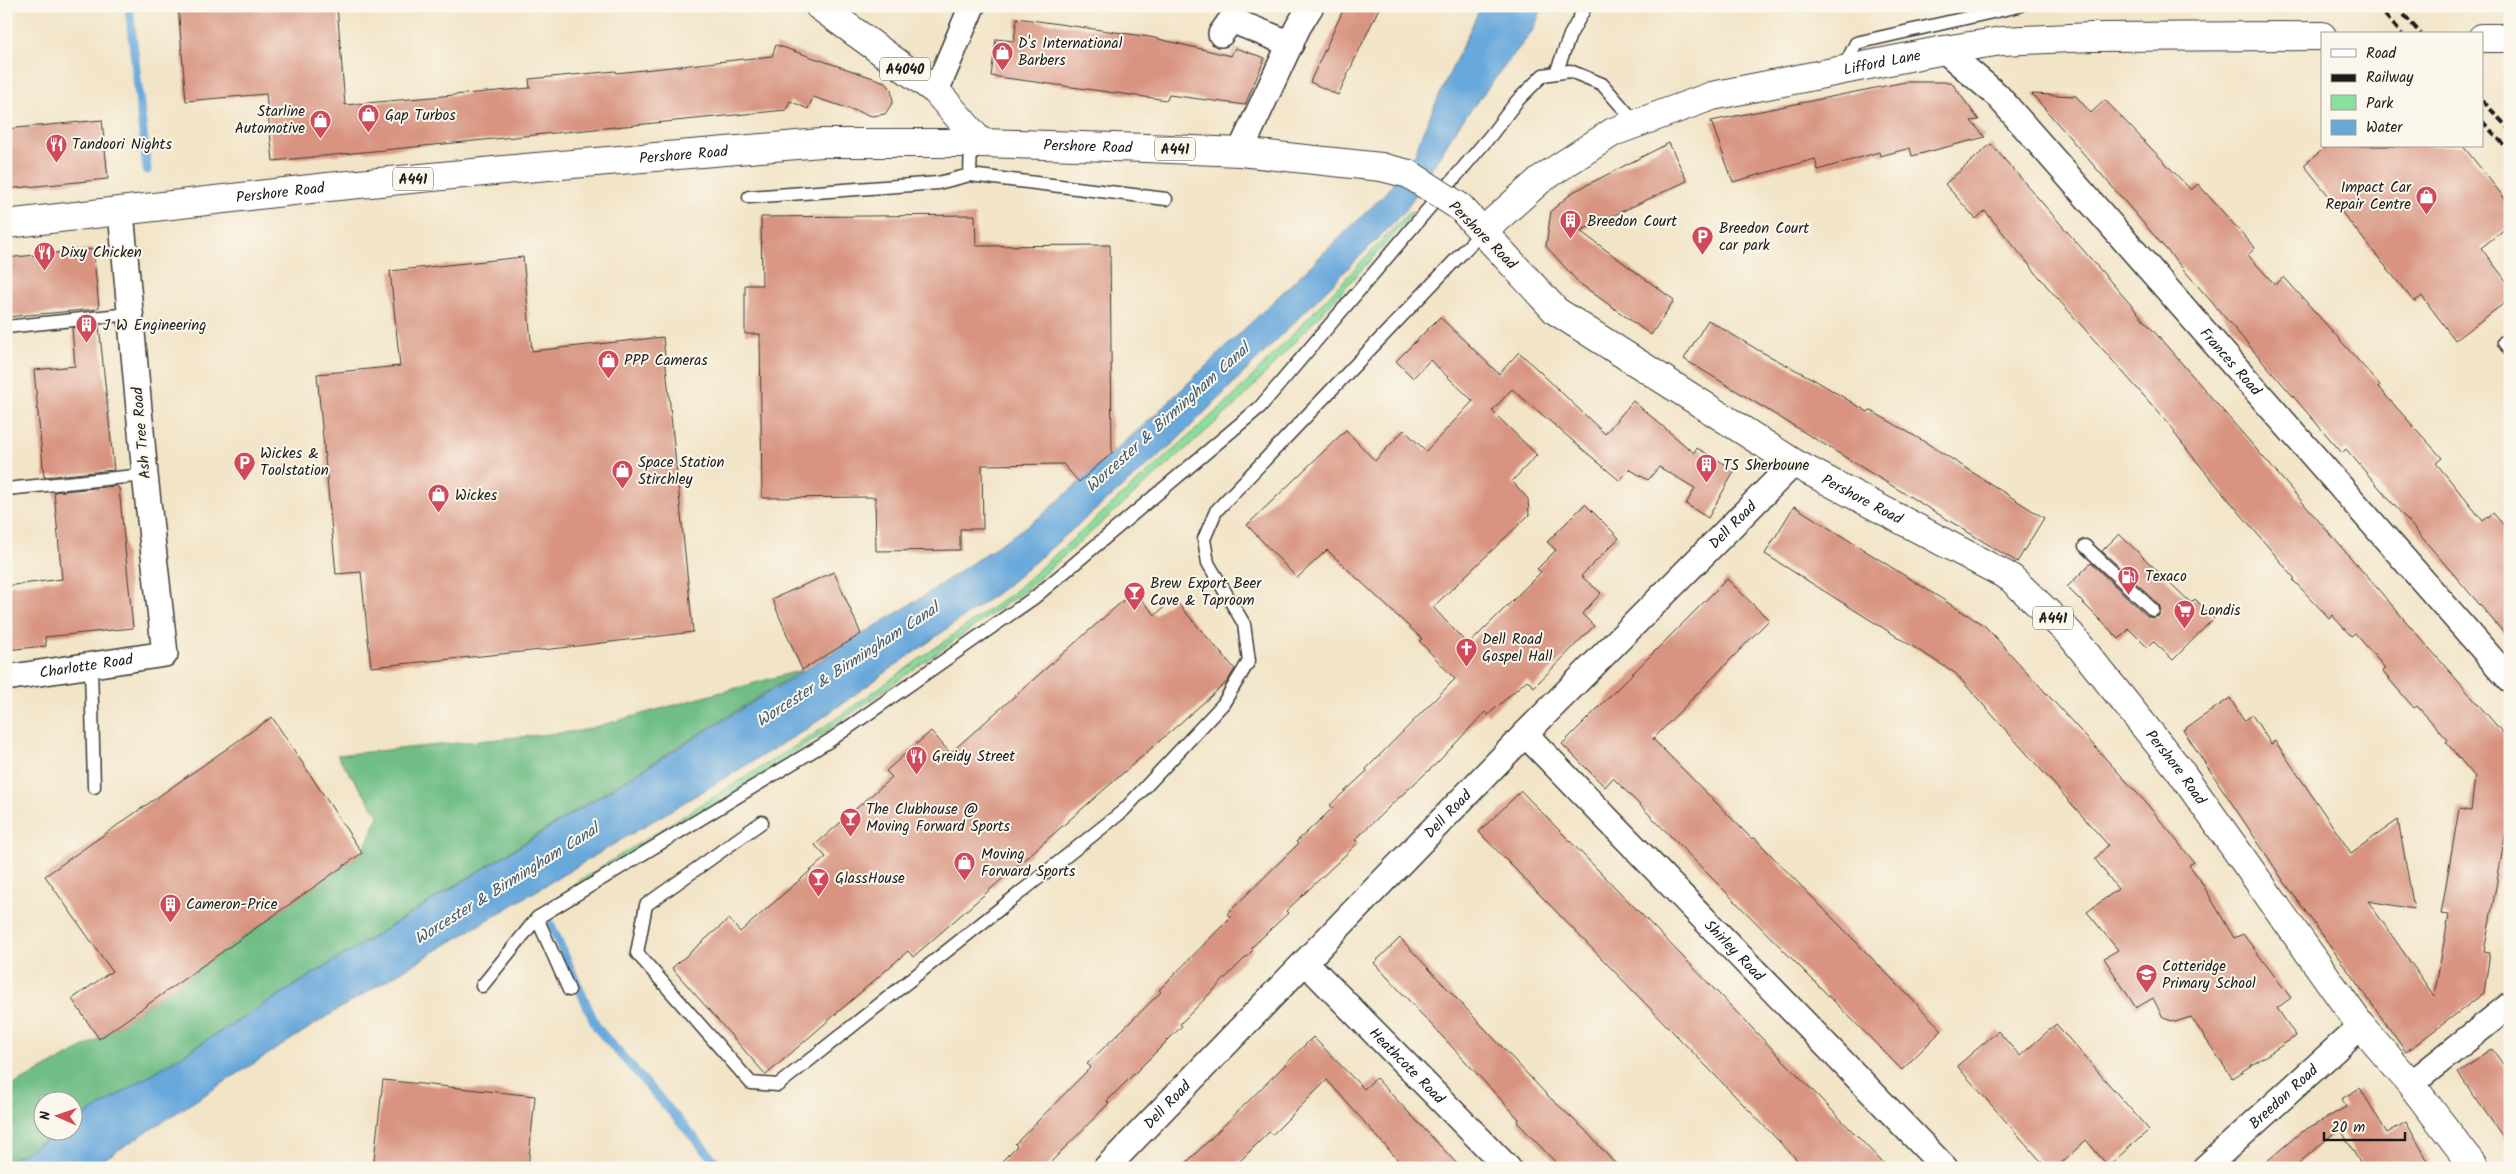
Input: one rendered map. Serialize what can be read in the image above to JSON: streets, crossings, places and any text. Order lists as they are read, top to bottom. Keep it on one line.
{"streets":{"main road":["Lifford Lane","A4040","Pershore Road","A441"],"street":["Frances Road","Ash Tree Road","Dell Road","Charlotte Road","Shirley Road","Heathcote Road","Breedon Road"]},"crossings":[["Lifford Lane","Pershore Road"],["Lifford Lane","Frances Road"],["A4040","Pershore Road"],["Pershore Road","Ash Tree Road"],["Pershore Road","Dell Road"],["Pershore Road","Breedon Road"],["Ash Tree Road","Charlotte Road"],["Dell Road","Shirley Road"],["Dell Road","Heathcote Road"]],"water":["Worcester & Birmingham Canal"],"places":{"shop":["D's International Barbers","Gap Turbos","Starline Automotive","Impact Car Repair Centre","PPP Cameras","Space Station Stirchley","Wickes","Moving Forward Sports"],"restaurant":["Tandoori Nights","Dixy Chicken","Greidy Street"],"building":["Breedon Court","J W Engineering","TS Sherboune","Cameron-Price"],"parking":["Breedon Court car park","Wickes & Toolstation"],"fuel station":["Texaco"],"bar":["Brew Export Beer Cave & Taproom","The Clubhouse @ Moving Forward Sports","GlassHouse"],"supermarket":["Londis"],"church":["Dell Road Gospel Hall"],"school or university":["Cotteridge Primary School"]},"legend":["Road","Railway","Park","Water"],"scale_bar":"20 m","north":"left"}
